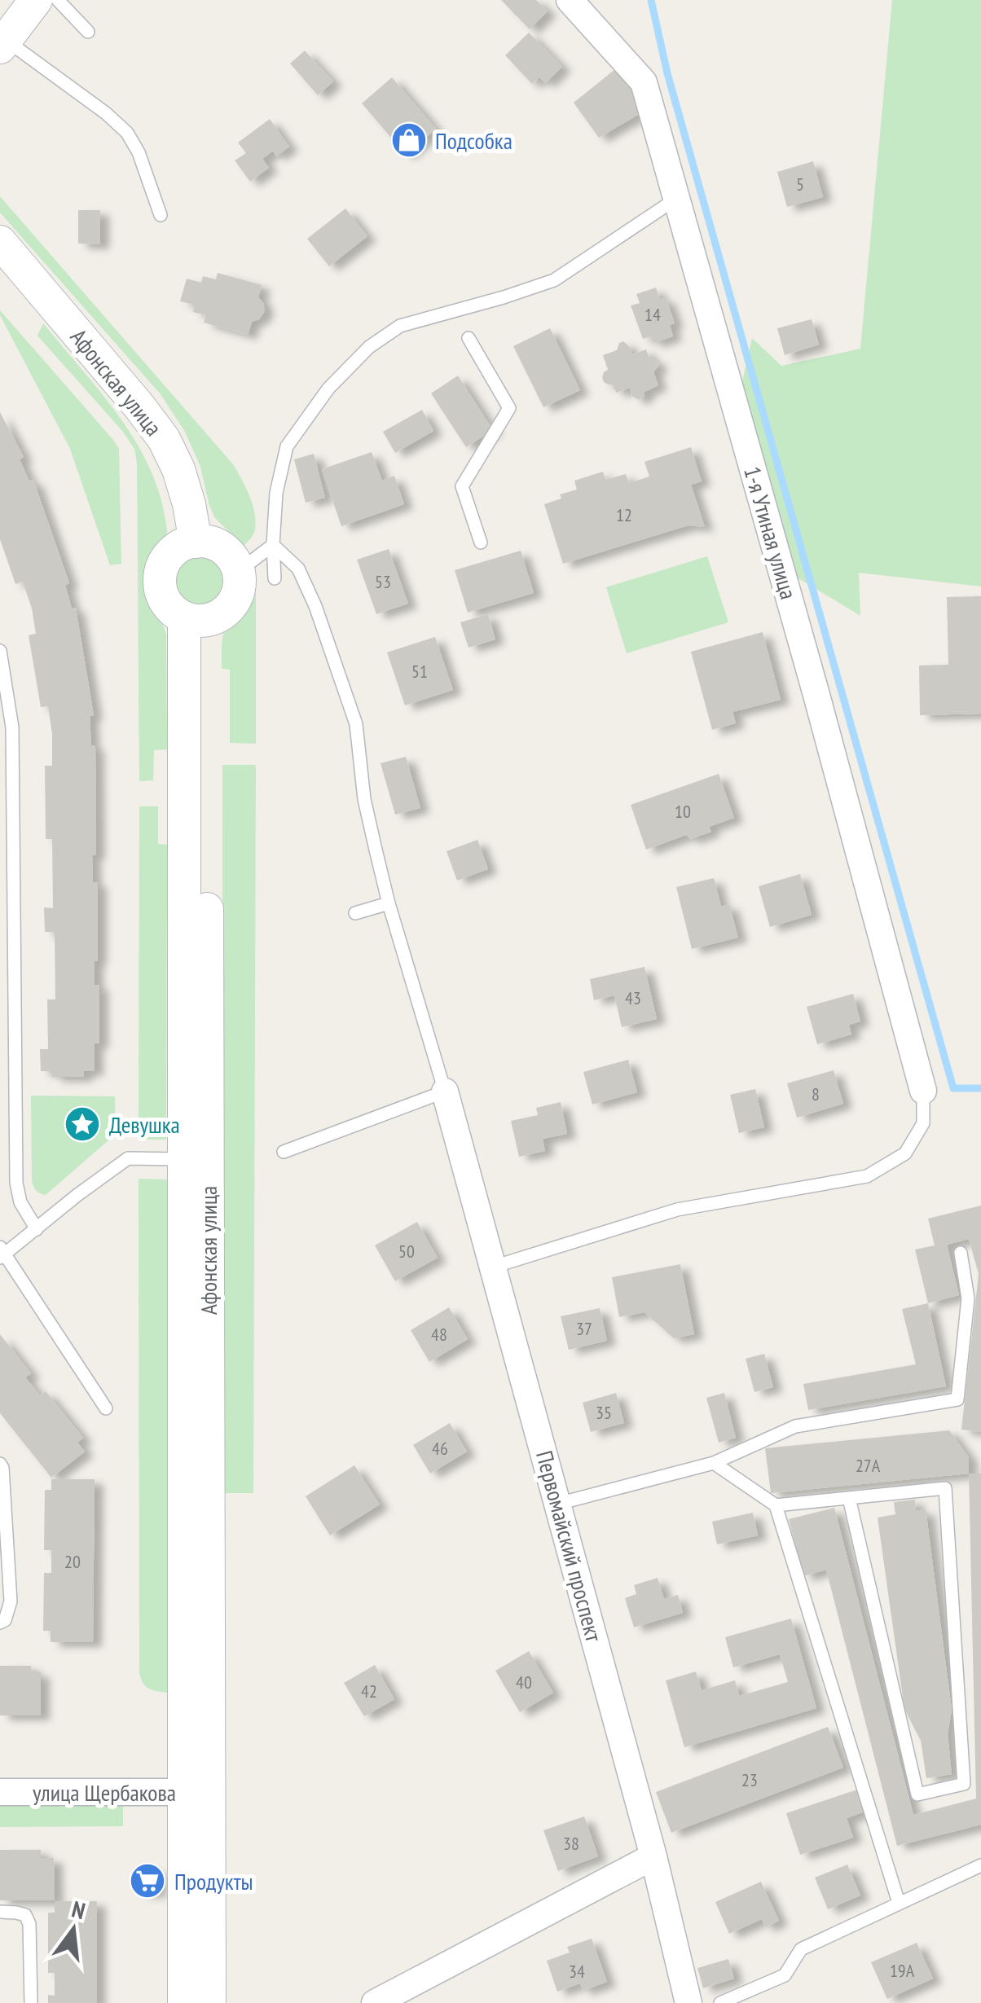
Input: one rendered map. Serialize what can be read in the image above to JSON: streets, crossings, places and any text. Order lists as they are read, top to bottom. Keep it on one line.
{"streets":{"street":["Афонская улица","1-я Утиная улица","Первомайский проспект","улица Щербакова"]},"crossings":[["Афонская улица","улица Щербакова"]],"places":{"shop":["Подсобка"],"place":["Девушка"],"supermarket":["Продукты"]},"house_numbers":["5","14","12","53","51","10","43","8","50","37","48","35","46","27А","20","40","42","23","38","19А","34"],"north":"top"}
